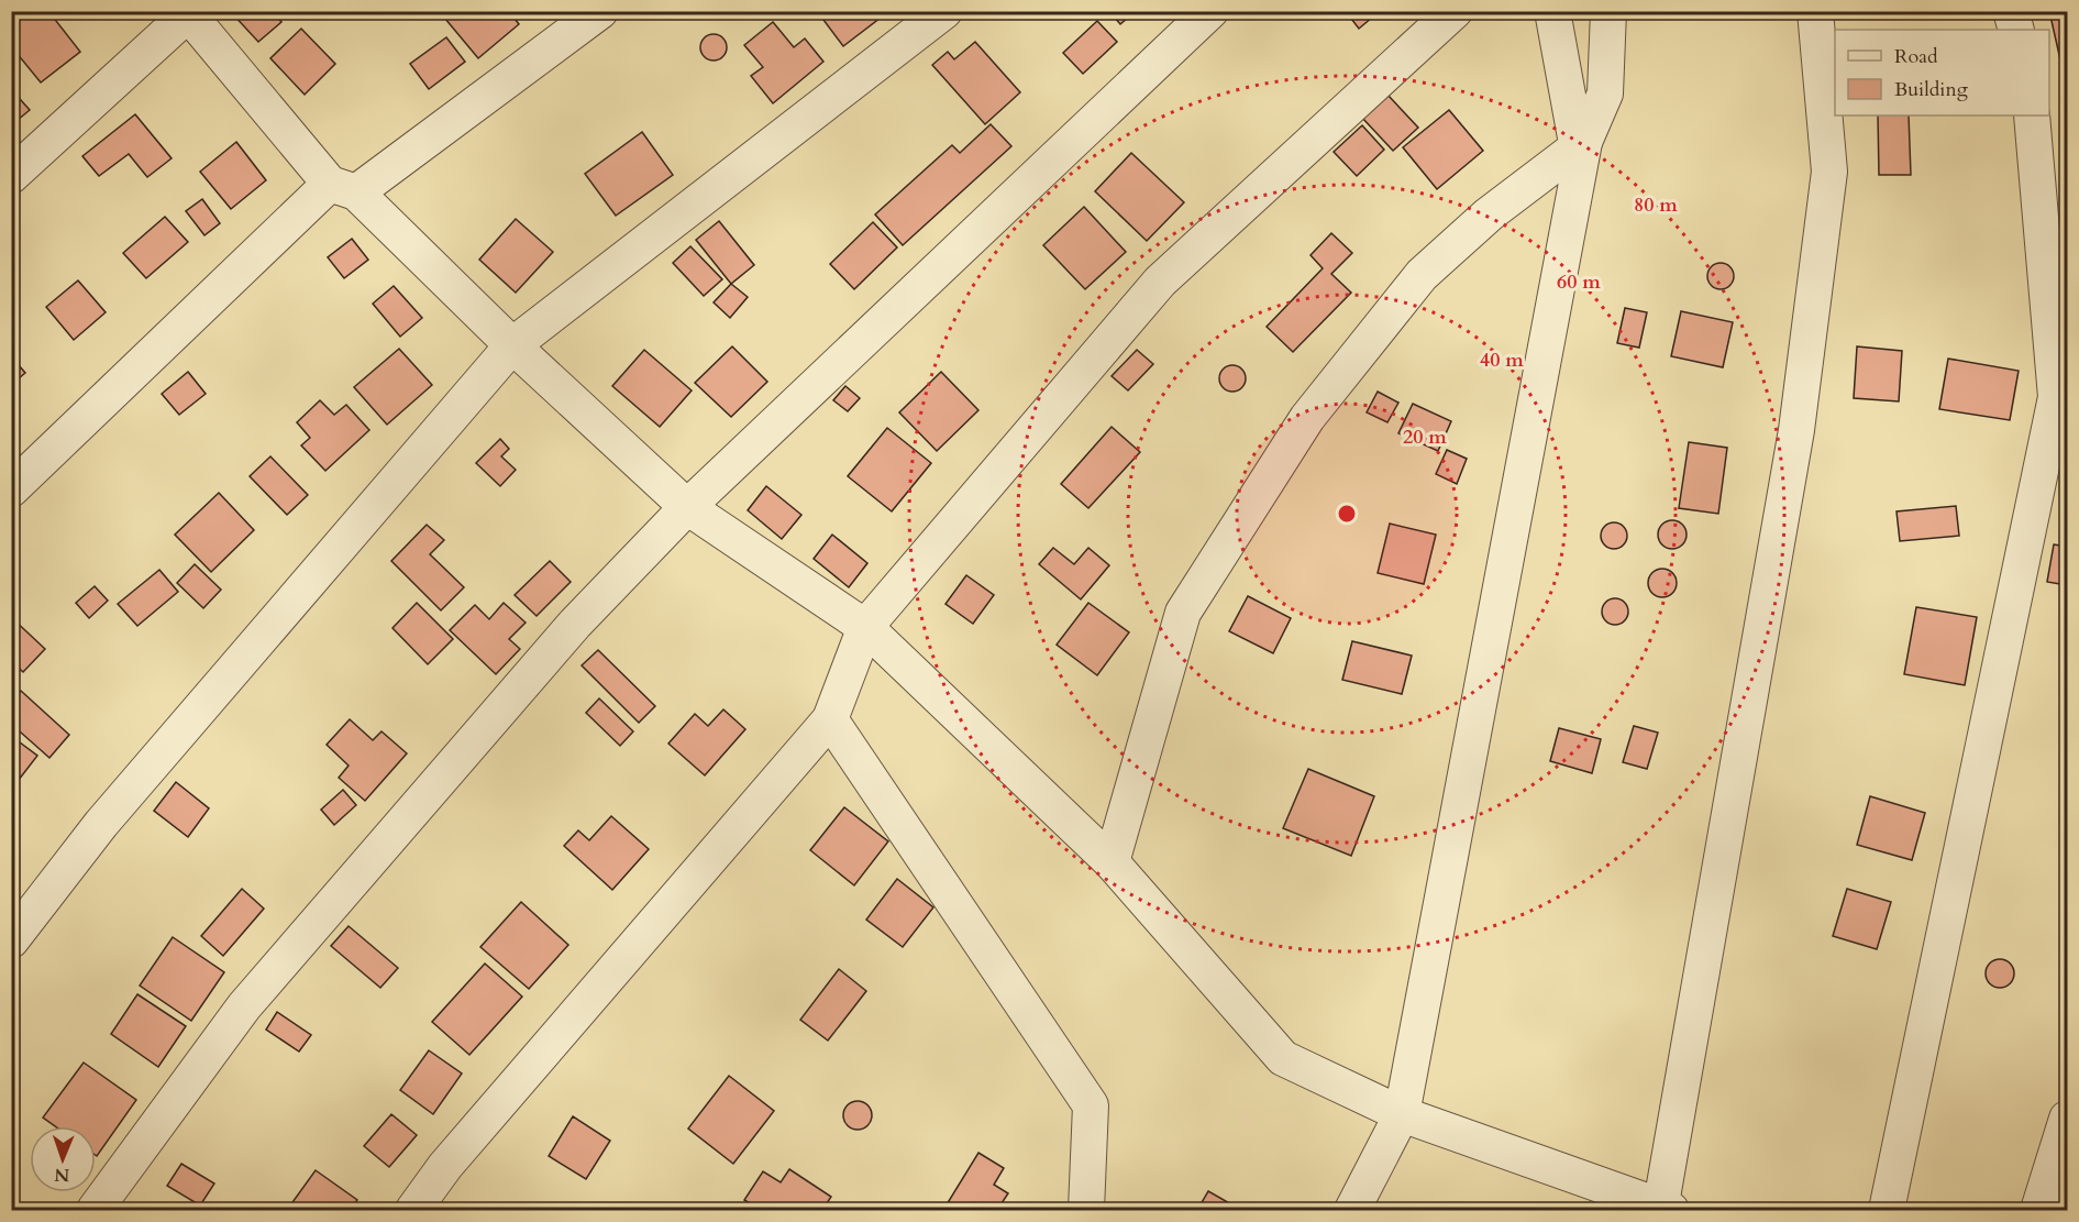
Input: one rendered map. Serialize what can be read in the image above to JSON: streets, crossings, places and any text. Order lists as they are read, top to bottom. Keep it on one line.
{"legend":["Road","Building"],"north":"bottom","rings":["80 m","60 m","40 m","20 m"]}
